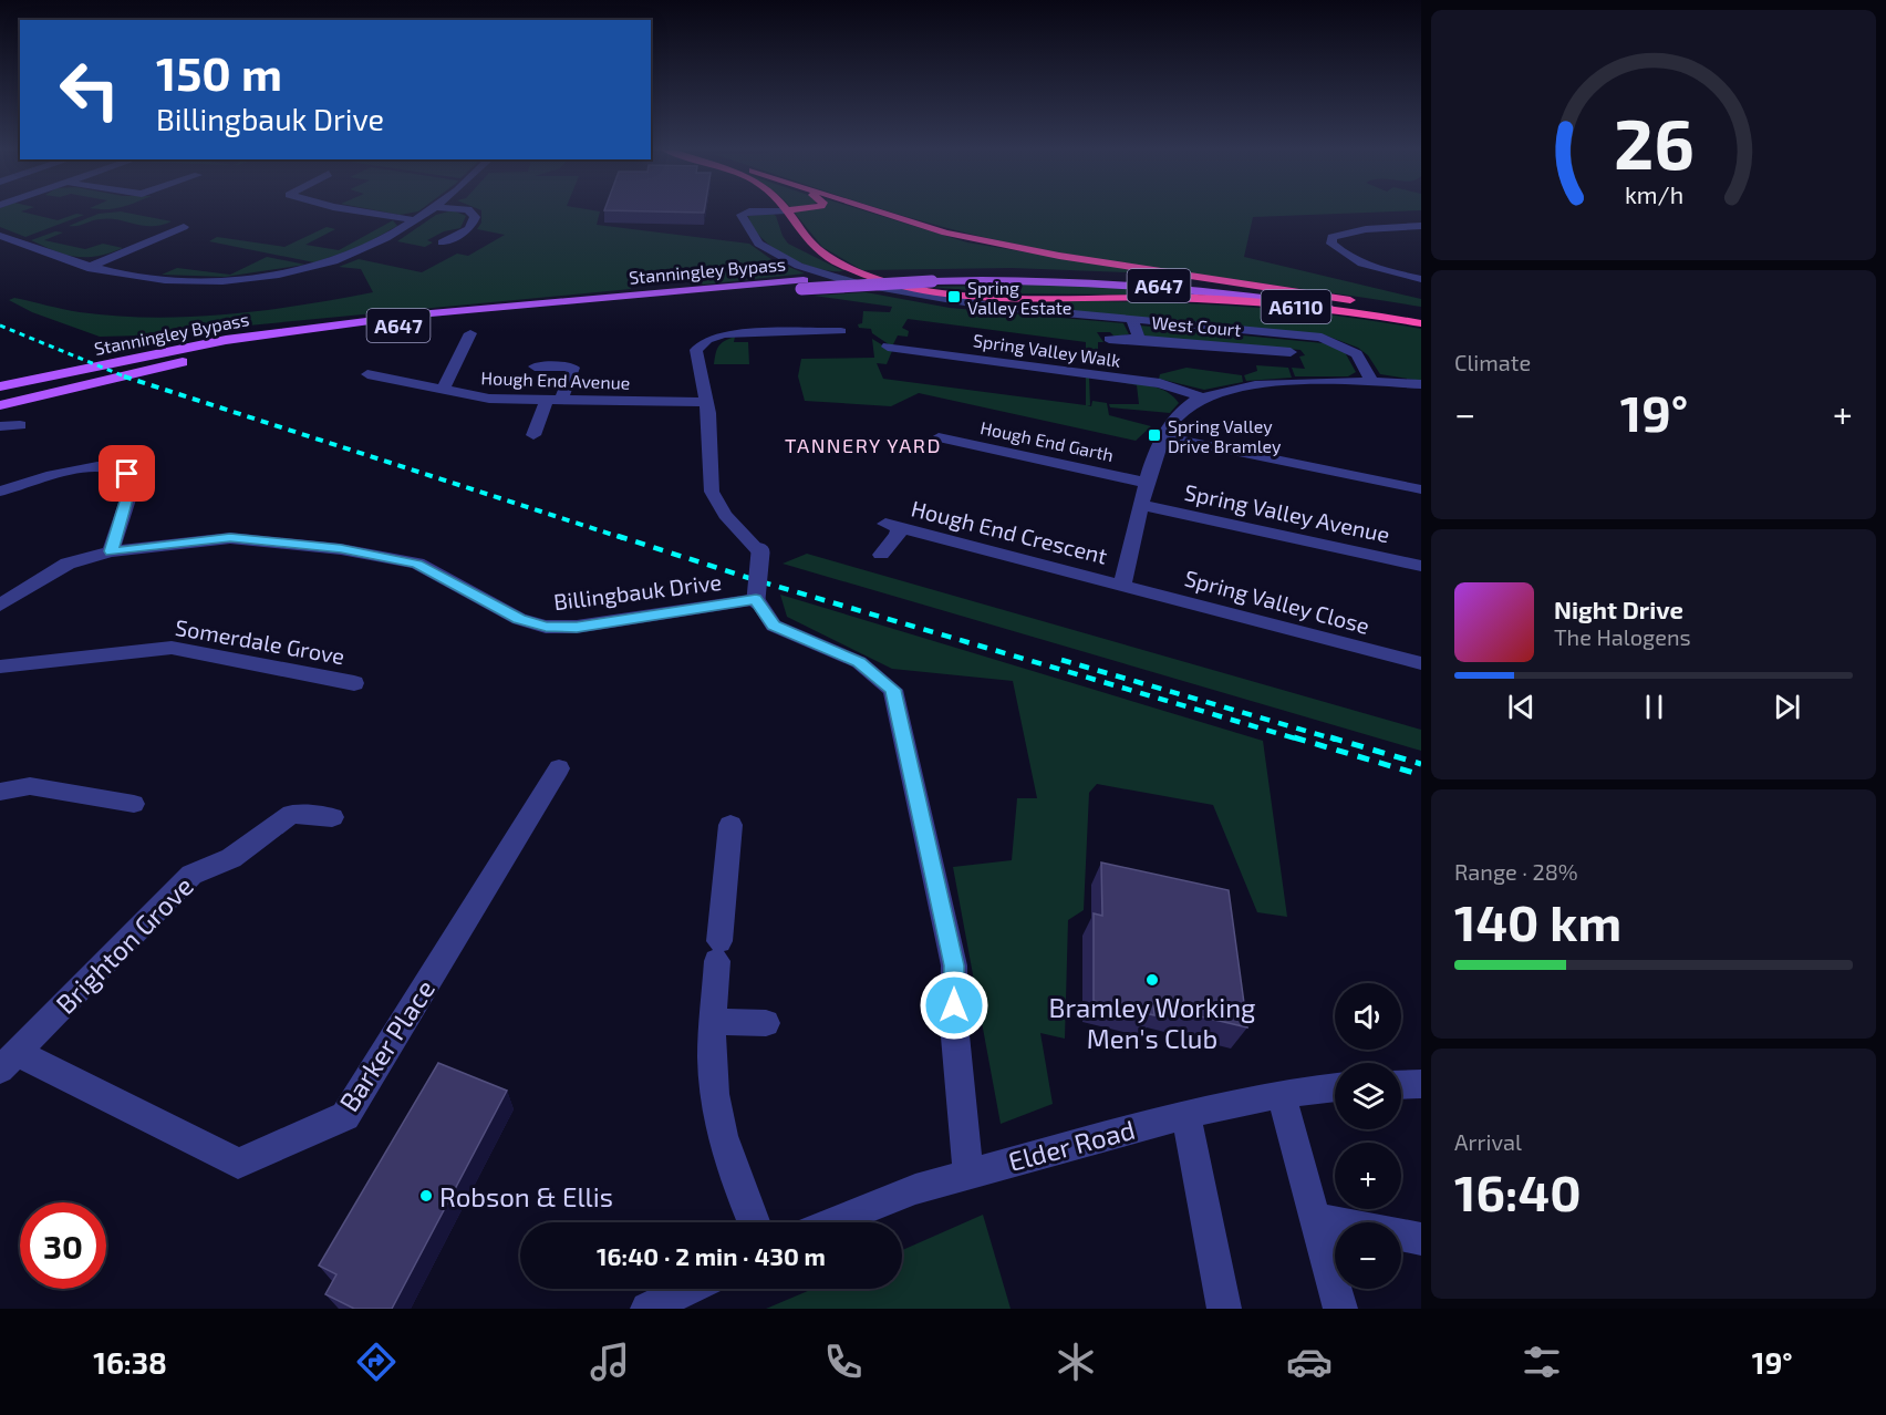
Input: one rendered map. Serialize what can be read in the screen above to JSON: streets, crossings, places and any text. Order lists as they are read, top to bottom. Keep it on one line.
{"streets":{"highway":["Stanningley Bypass","A647","A6110"],"street":["West Court","Spring Valley Walk","Hough End Avenue","Hough End Garth","Spring Valley Avenue","Hough End Crescent","Billingbauk Drive","Spring Valley Close","Somerdale Grove","Brighton Grove","Barker Place","Elder Road"]},"crossings":[["Stanningley Bypass","A647"],["Stanningley Bypass","A6110"],["Hough End Crescent","Spring Valley Close"],["Brighton Grove","Barker Place"]],"districts":["TANNERY YARD"],"places":{"transit":["Spring Valley Estate","Spring Valley Drive Bramley"],"other":["Bramley Working Men's Club","Robson & Ellis"]},"page":{"turn":["150 m","Billingbauk Drive"],"tile":["Climate",["Range · 28%","140 km"],["Arrival","16:40"]],"heat":["−","19°","+"],"song":["Night Drive","The Halogens"],"map_buttons":["+","−"],"limit":"30","trip":"16:40 · 2 min · 430 m","tabs":["16:38","19°"],"gauge":["26","km/h"]}}
